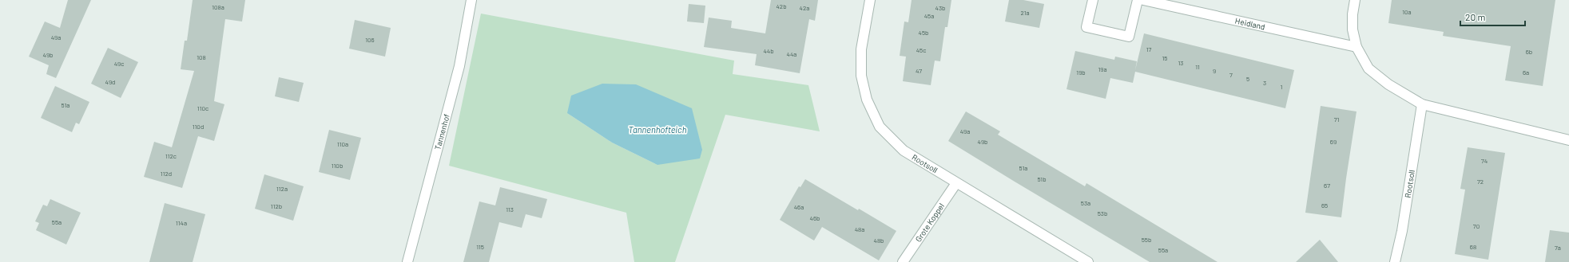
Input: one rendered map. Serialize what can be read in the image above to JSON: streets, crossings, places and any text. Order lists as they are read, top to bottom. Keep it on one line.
{"streets":{"street":["Heidland","Tannenhof","Rootsoll","Grote Koppel"]},"crossings":[["Rootsoll","Grote Koppel"]],"water":["Tannenhofteich"],"house_numbers":["42b","108a","42a","43b","10a","21a","45a","45b","49a","106","17","45c","44b","6b","44a","49b","108","15","13","49c","11","19a","47","9","19b","6a","7","5","49d","3","1","51a","110c","71","110d","49a","49b","69","110a","112c","74","110b","51a","112d","51b","72","67","112a","53a","65","112b","46a","113","53b","46b","55a","114a","70","48a","55b","48b","115","68","7a","55a"],"scale_bar":"20 m"}
